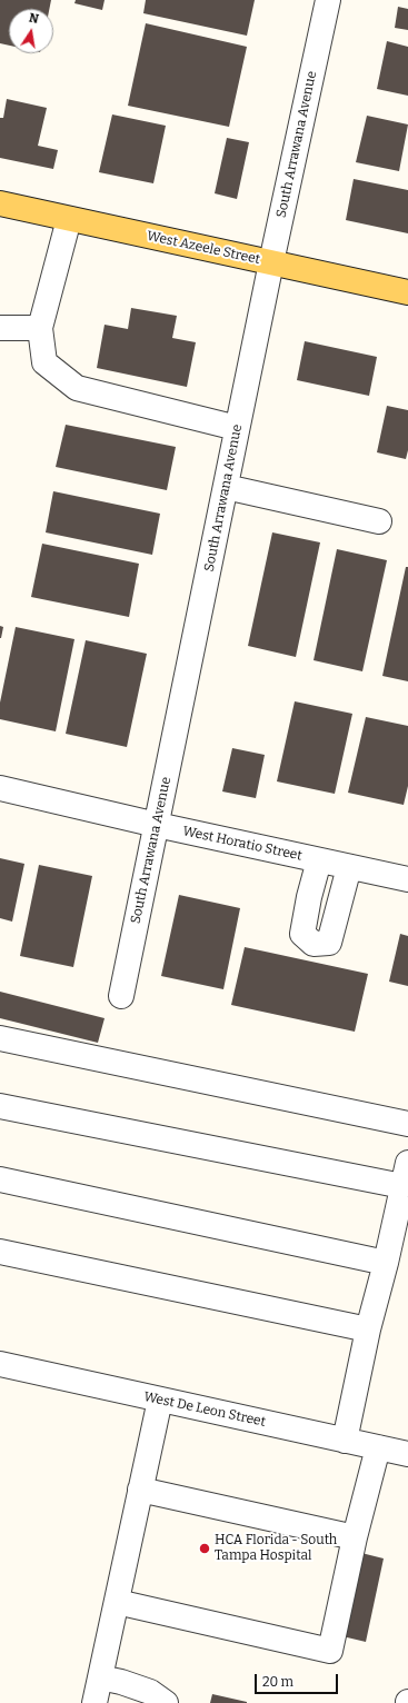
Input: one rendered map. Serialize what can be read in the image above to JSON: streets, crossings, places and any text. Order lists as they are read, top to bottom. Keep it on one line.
{"streets":{"main road":["West Azeele Street"],"street":["South Arrawana Avenue","West Horatio Street","West De Leon Street"]},"crossings":[["South Arrawana Avenue","West Azeele Street"],["South Arrawana Avenue","West Horatio Street"]],"places":["HCA Florida - South Tampa Hospital"],"scale_bar":"20 m","north":"top"}
